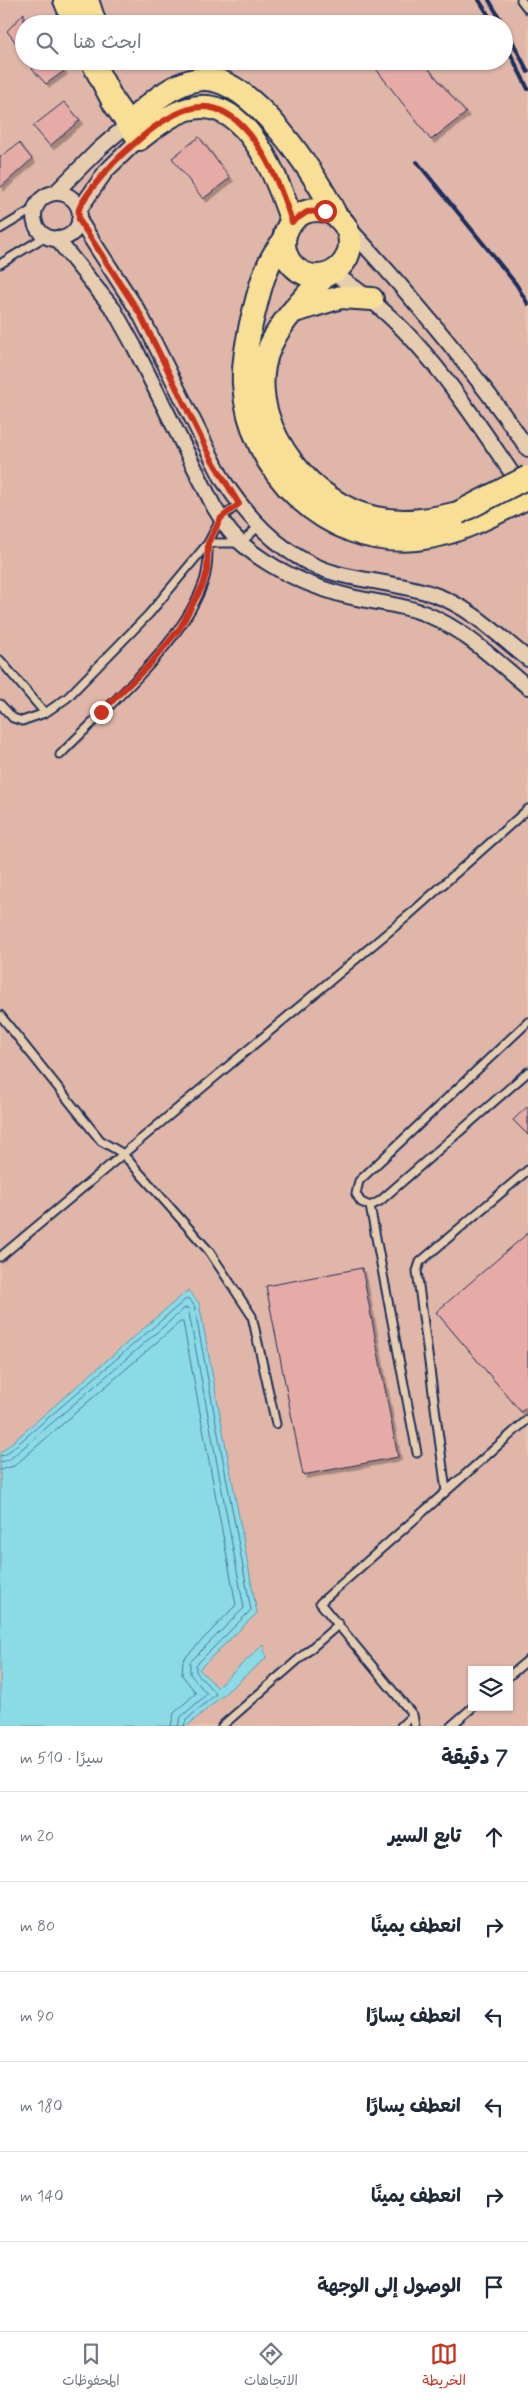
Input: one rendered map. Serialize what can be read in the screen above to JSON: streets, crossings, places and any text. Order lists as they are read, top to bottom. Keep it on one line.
{"page":{"search":"ابحث هنا","heading":["7 دقيقة","سيرًا · 510 m"],"list":[["تابع السير","20 m"],["انعطف يمينًا","80 m"],["انعطف يسارًا","90 m"],["انعطف يسارًا","180 m"],["انعطف يمينًا","140 m"],"الوصول إلى الوجهة"],"nav":["الخريطة","الاتجاهات","المحفوظات"]}}
